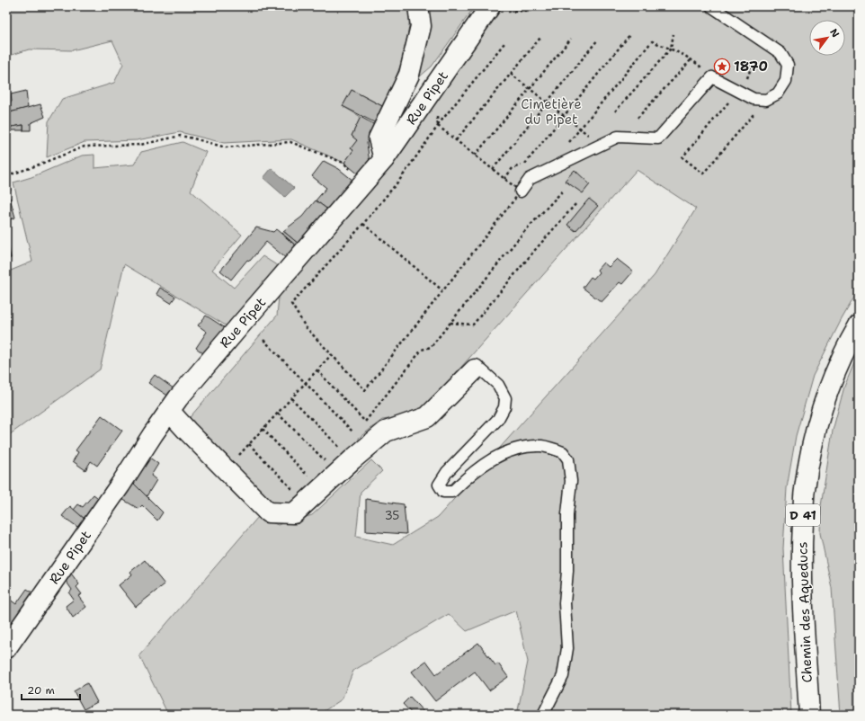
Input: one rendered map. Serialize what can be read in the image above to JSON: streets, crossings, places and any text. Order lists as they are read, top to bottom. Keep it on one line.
{"streets":{"street":["Rue Pipet","D 41","Chemin des Aqueducs"]},"parks":["Cimetière du Pipet"],"places":{"place":["1870"]},"house_numbers":["35"],"scale_bar":"20 m","north":"top right"}
